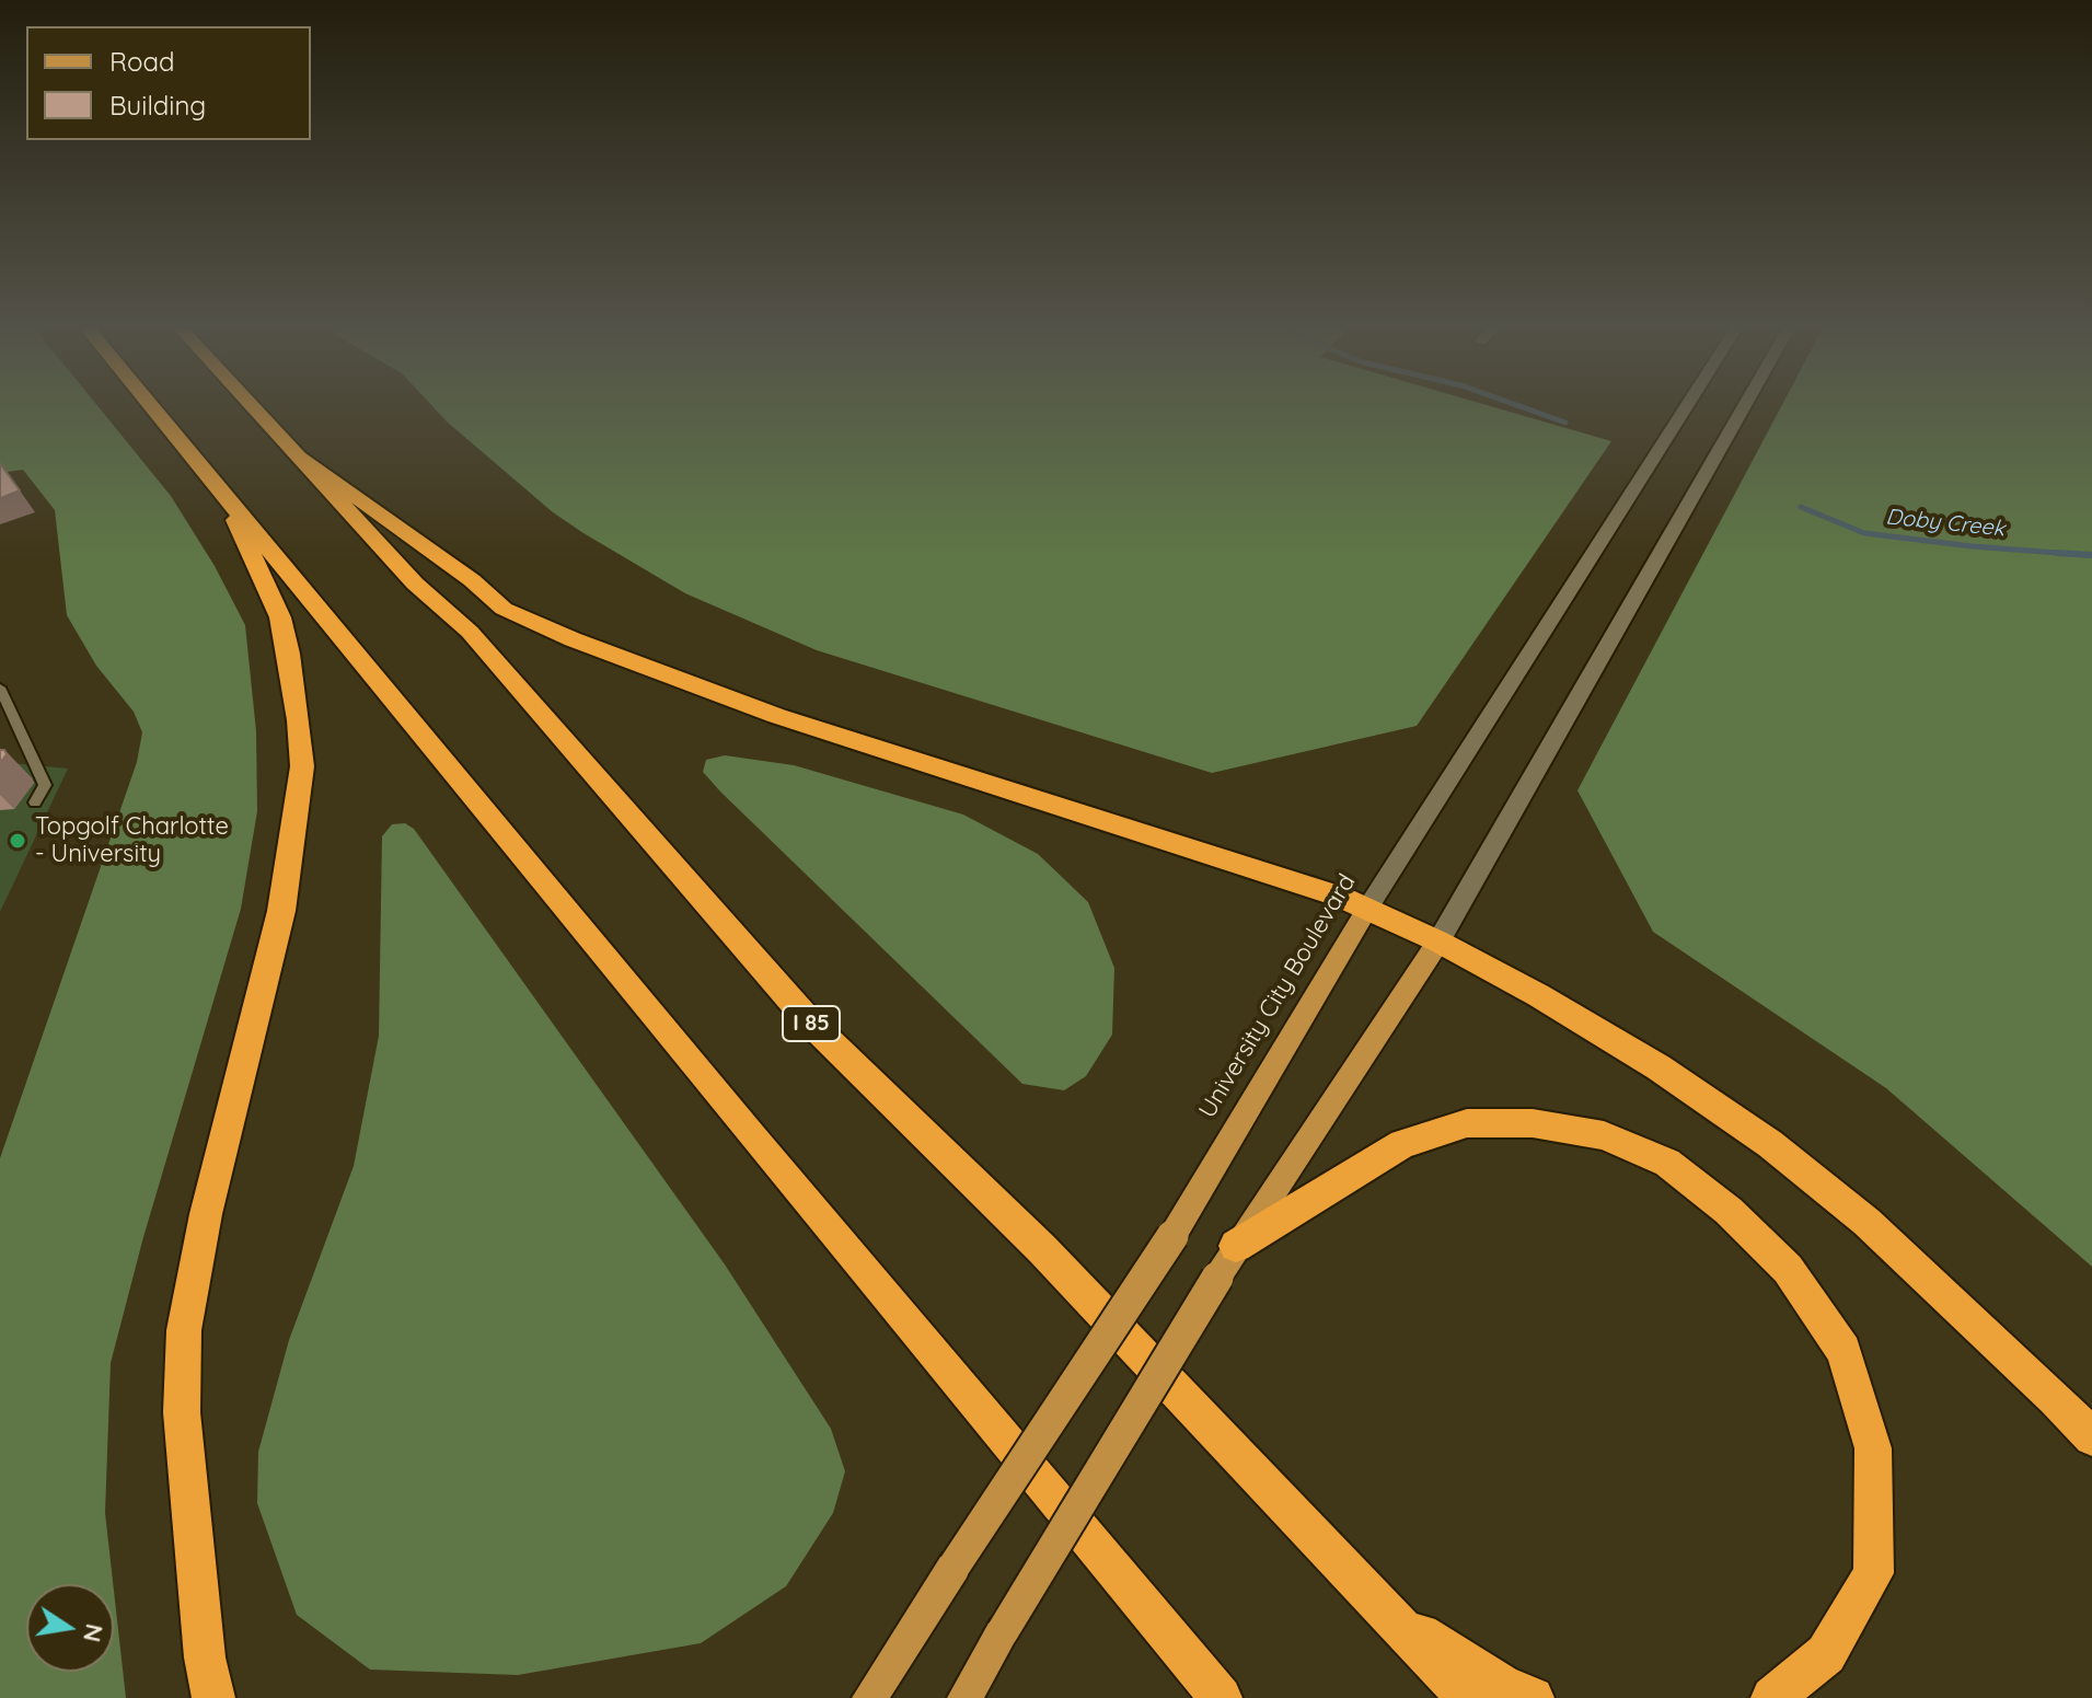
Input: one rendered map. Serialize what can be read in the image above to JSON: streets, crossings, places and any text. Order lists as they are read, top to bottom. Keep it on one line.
{"streets":{"highway":["I 85"],"main road":["University City Boulevard"]},"water":["Doby Creek"],"places":["Topgolf Charlotte - University"],"legend":["Road","Building"],"north":"right"}
